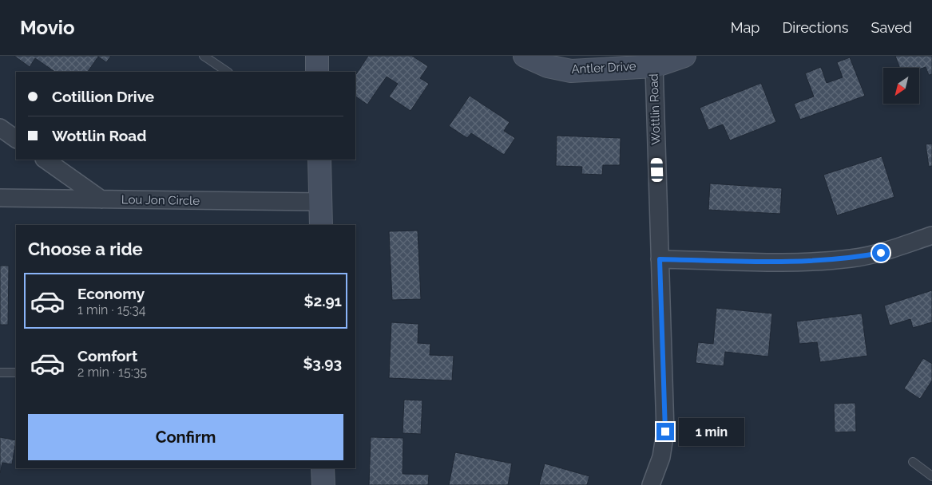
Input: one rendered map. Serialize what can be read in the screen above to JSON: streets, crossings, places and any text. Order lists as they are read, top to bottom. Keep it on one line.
{"streets":{"street":["Antler Drive","Wottlin Road","Lou Jon Circle"]},"crossings":[["Antler Drive","Wottlin Road"]],"north":"bottom left","page":{"header":"Movio","nav":["Map","Directions","Saved"],"banner":["Cotillion Drive","Wottlin Road"],"heading":"Choose a ride","list":[{"name":"Economy","note":"1 min · 15:34","value":"$2.91"},{"name":"Comfort","note":"2 min · 15:35","value":"$3.93"}],"buttons":"Confirm","bubble":"1 min"}}
